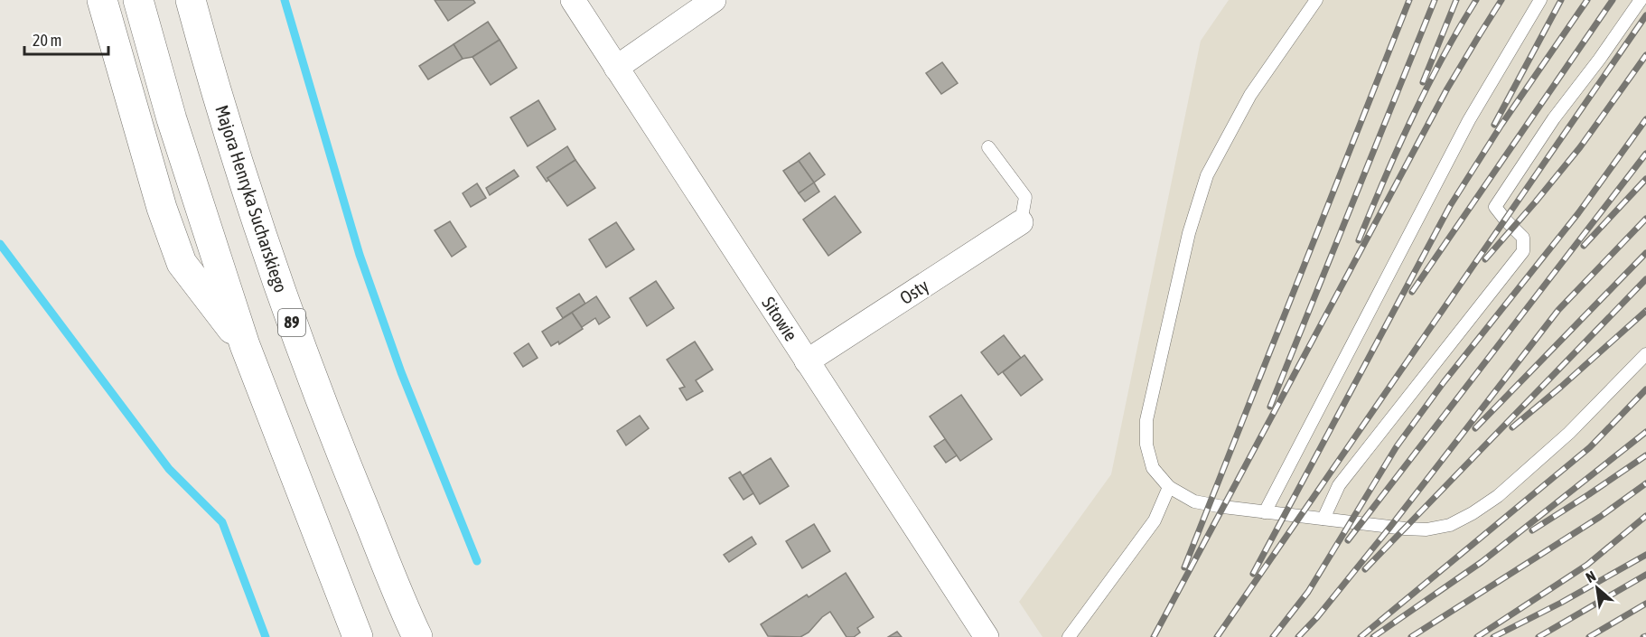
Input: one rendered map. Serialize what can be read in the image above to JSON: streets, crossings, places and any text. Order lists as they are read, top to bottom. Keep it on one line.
{"streets":{"highway":["Majora Henryka Sucharskiego","89"],"street":["Osty","Sitowie"]},"crossings":[["Osty","Sitowie"]],"scale_bar":"20 m","north":"top left"}
